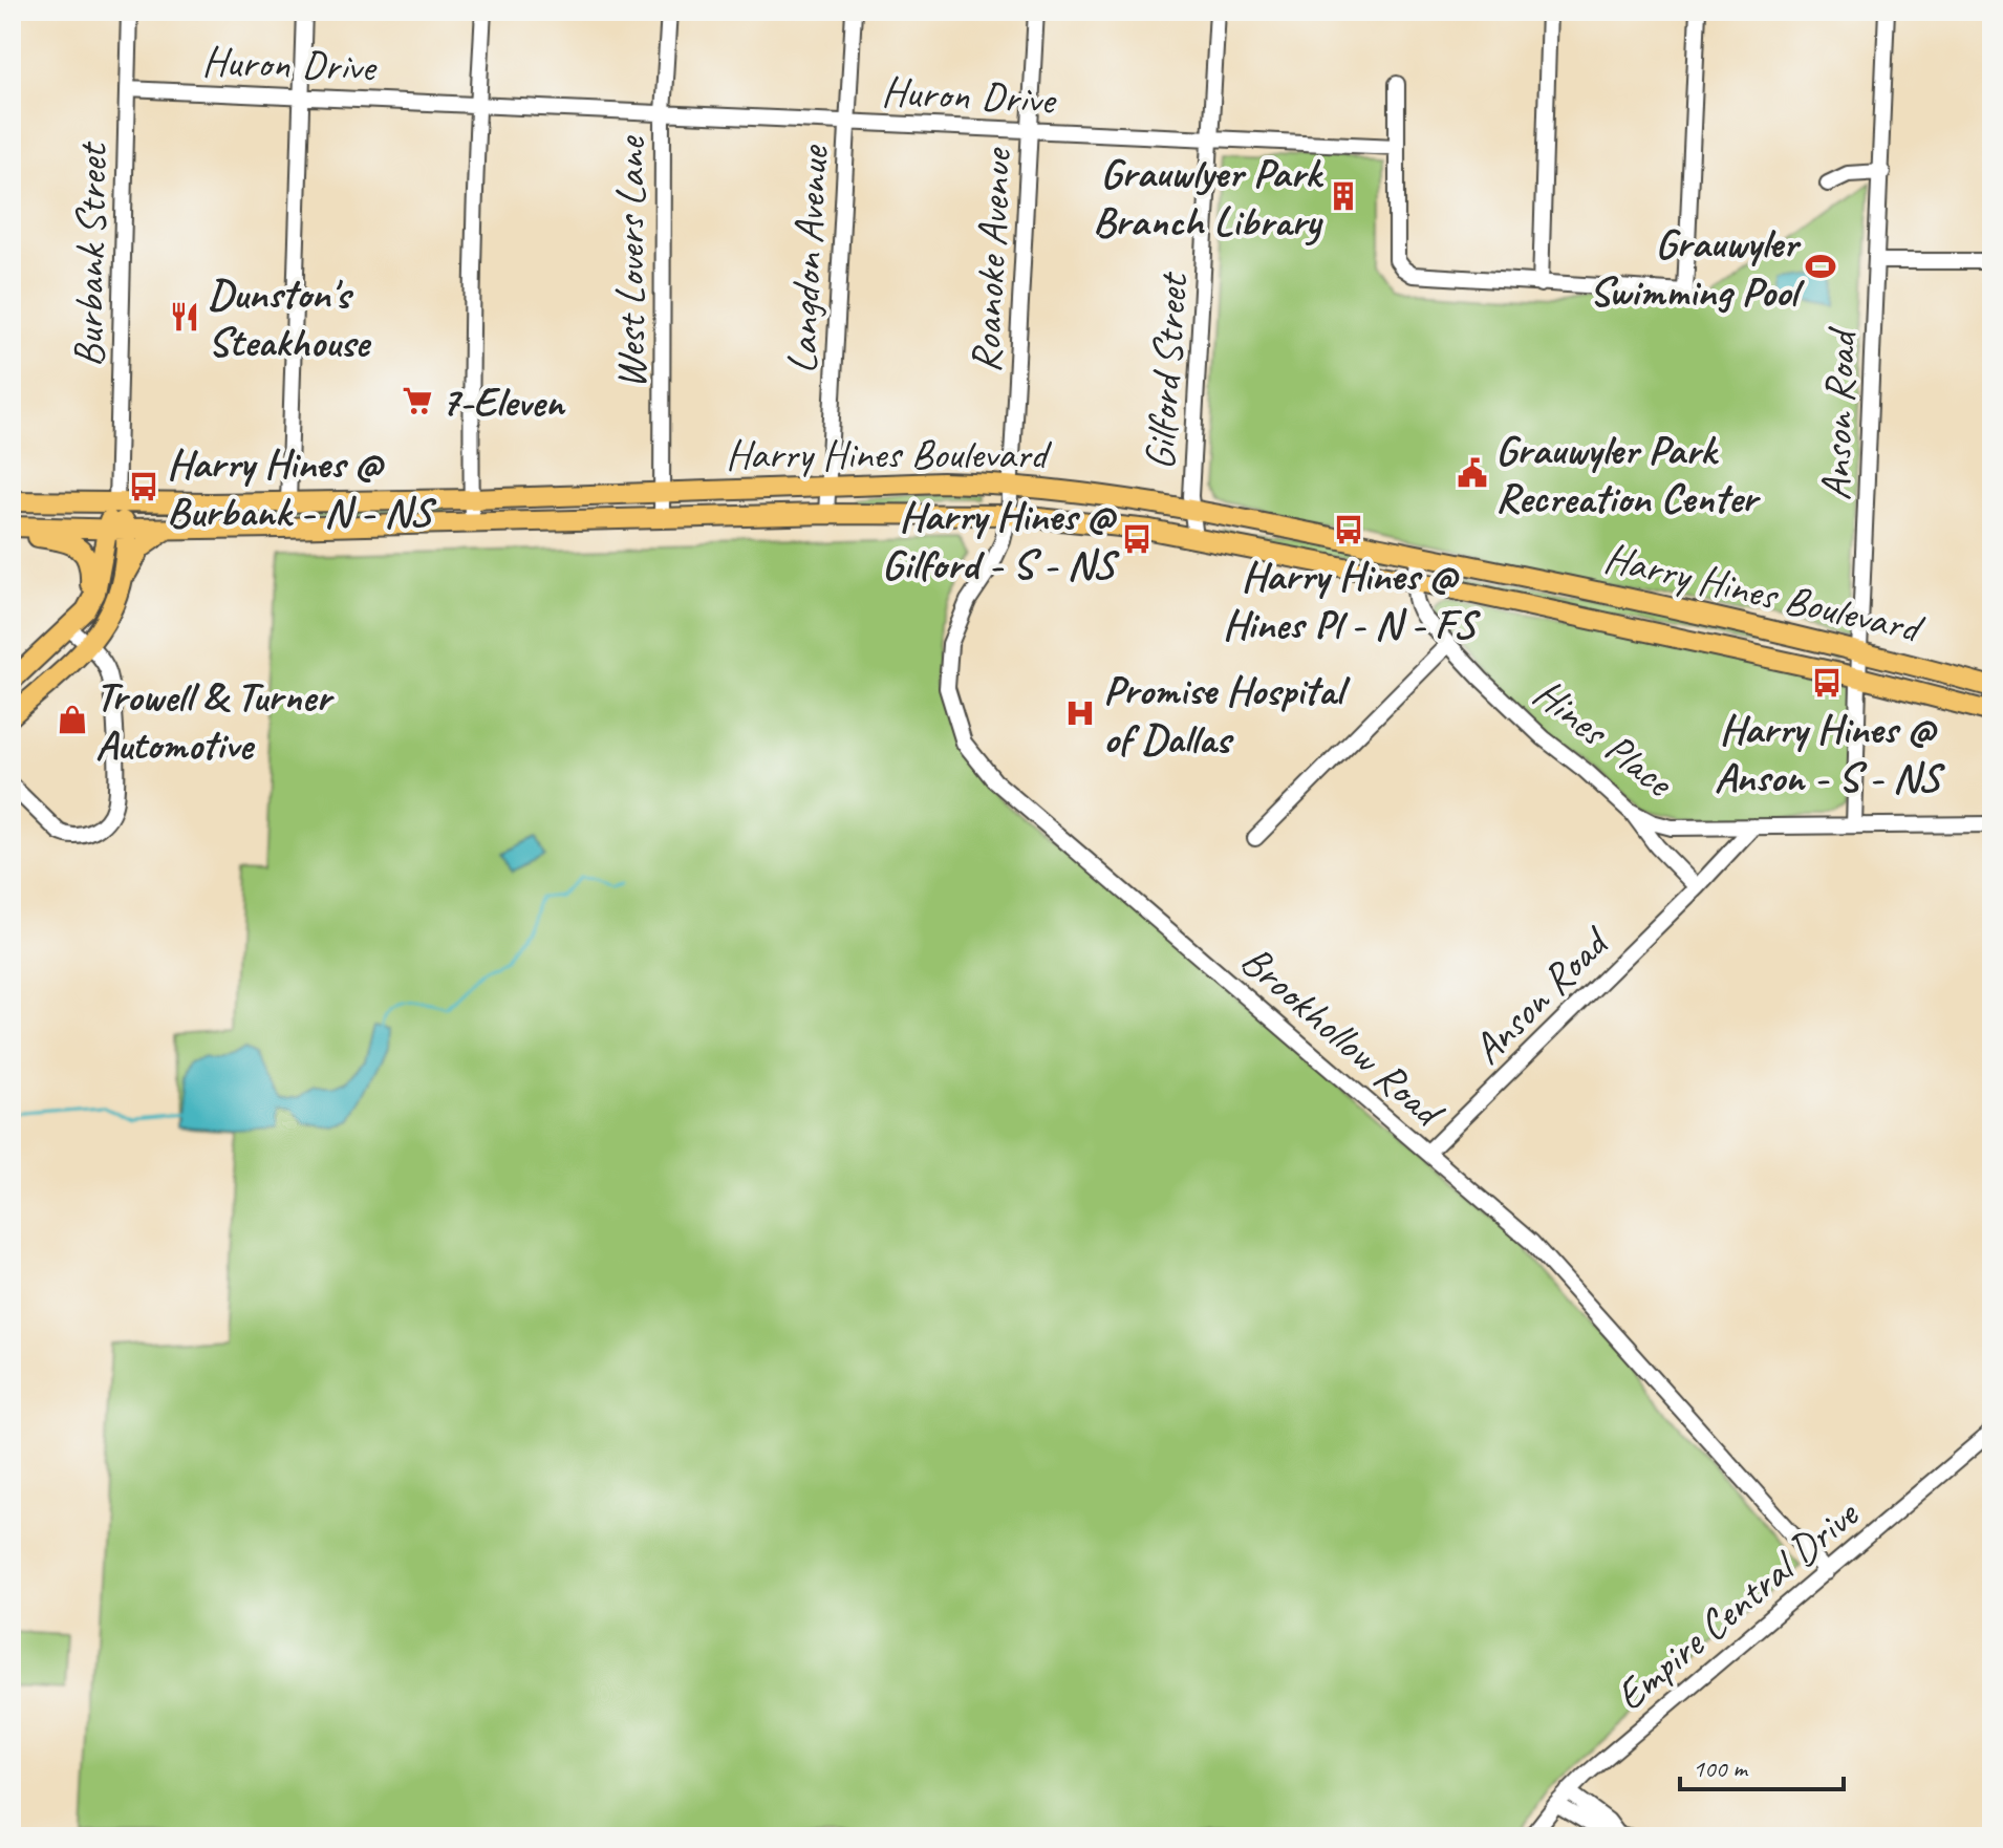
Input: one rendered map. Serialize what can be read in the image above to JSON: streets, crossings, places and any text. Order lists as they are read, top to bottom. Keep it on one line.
{"streets":{"main road":["Harry Hines Boulevard"],"street":["Huron Drive","Burbank Street","Langdon Avenue","Roanoke Avenue","West Lovers Lane","Gilford Street","Anson Road","Hines Place","Brookhollow Road","Empire Central Drive"]},"crossings":[["Huron Drive","Burbank Street"],["Huron Drive","Langdon Avenue"],["Huron Drive","Roanoke Avenue"],["Huron Drive","West Lovers Lane"],["Huron Drive","Gilford Street"],["Burbank Street","Harry Hines Boulevard"],["Langdon Avenue","Harry Hines Boulevard"],["Roanoke Avenue","Harry Hines Boulevard"],["Roanoke Avenue","Brookhollow Road"],["West Lovers Lane","Harry Hines Boulevard"],["Gilford Street","Harry Hines Boulevard"],["Anson Road","Harry Hines Boulevard"],["Anson Road","Hines Place"],["Anson Road","Brookhollow Road"],["Harry Hines Boulevard","Hines Place"],["Harry Hines Boulevard","Brookhollow Road"],["Brookhollow Road","Empire Central Drive"]],"places":{"building":["Grauwlyer Park Branch Library"],"sports":["Grauwyler Swimming Pool"],"restaurant":["Dunston's Steakhouse"],"supermarket":["7-Eleven"],"public building":["Grauwyler Park Recreation Center"],"bus stop":["Harry Hines @ Burbank - N - NS","Harry Hines @ Hines Pl - N - FS","Harry Hines @ Gilford - S - NS","Harry Hines @ Anson - S - NS"],"hospital":["Promise Hospital of Dallas"],"shop":["Trowell & Turner Automotive"]},"scale_bar":"100 m"}
